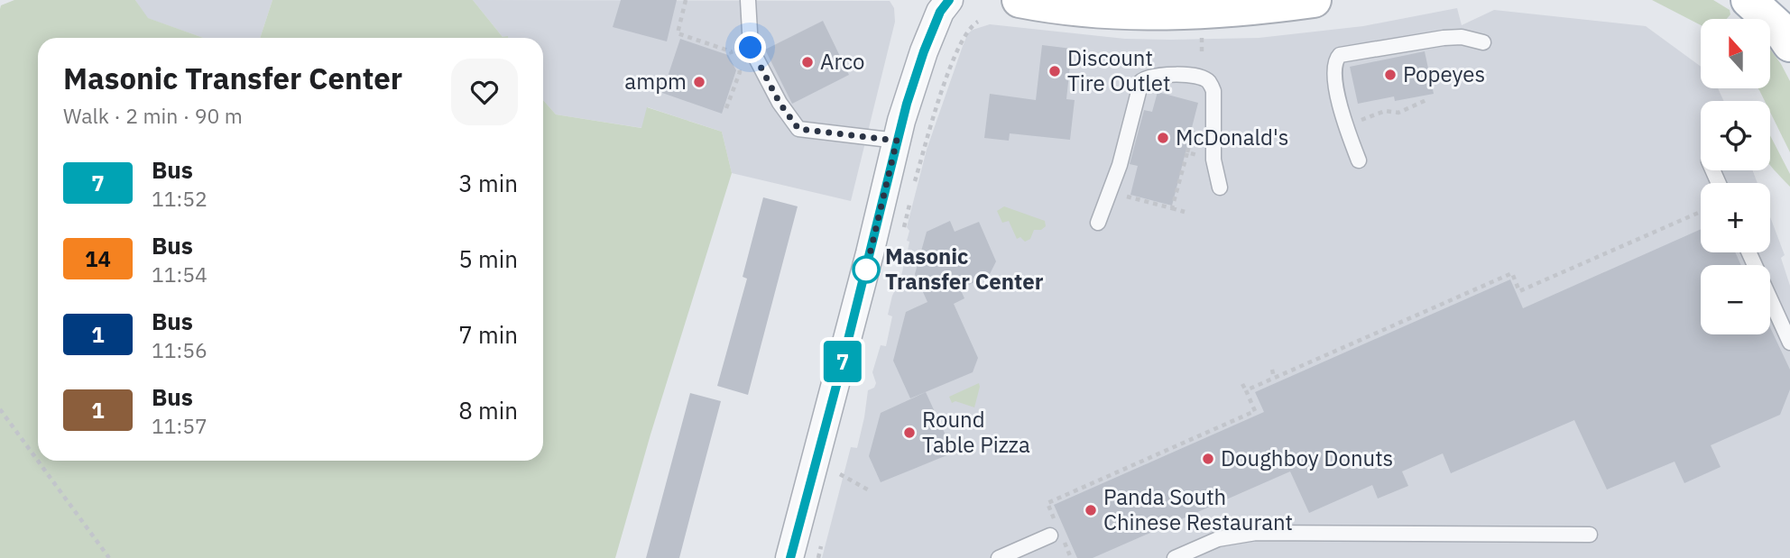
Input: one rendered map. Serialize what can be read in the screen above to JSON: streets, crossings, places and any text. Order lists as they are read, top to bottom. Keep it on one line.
{"places":["Arco","Discount Tire Outlet","Popeyes","ampm","McDonald's","Masonic Transfer Center","Round Table Pizza","Doughboy Donuts","Panda South Chinese Restaurant"],"lines":["bus line 7"],"north":"top","page":{"on_map":"7","map_buttons":["+","−"],"heading":["Masonic Transfer Center","Walk · 2 min · 90 m"],"list":[{"mark":"7","name":"Bus","note":"11:52","value":"3 min"},{"mark":"14","name":"Bus","note":"11:54","value":"5 min"},{"mark":"1","name":"Bus","note":"11:56","value":"7 min"},{"mark":"1","name":"Bus","note":"11:57","value":"8 min"}]}}
